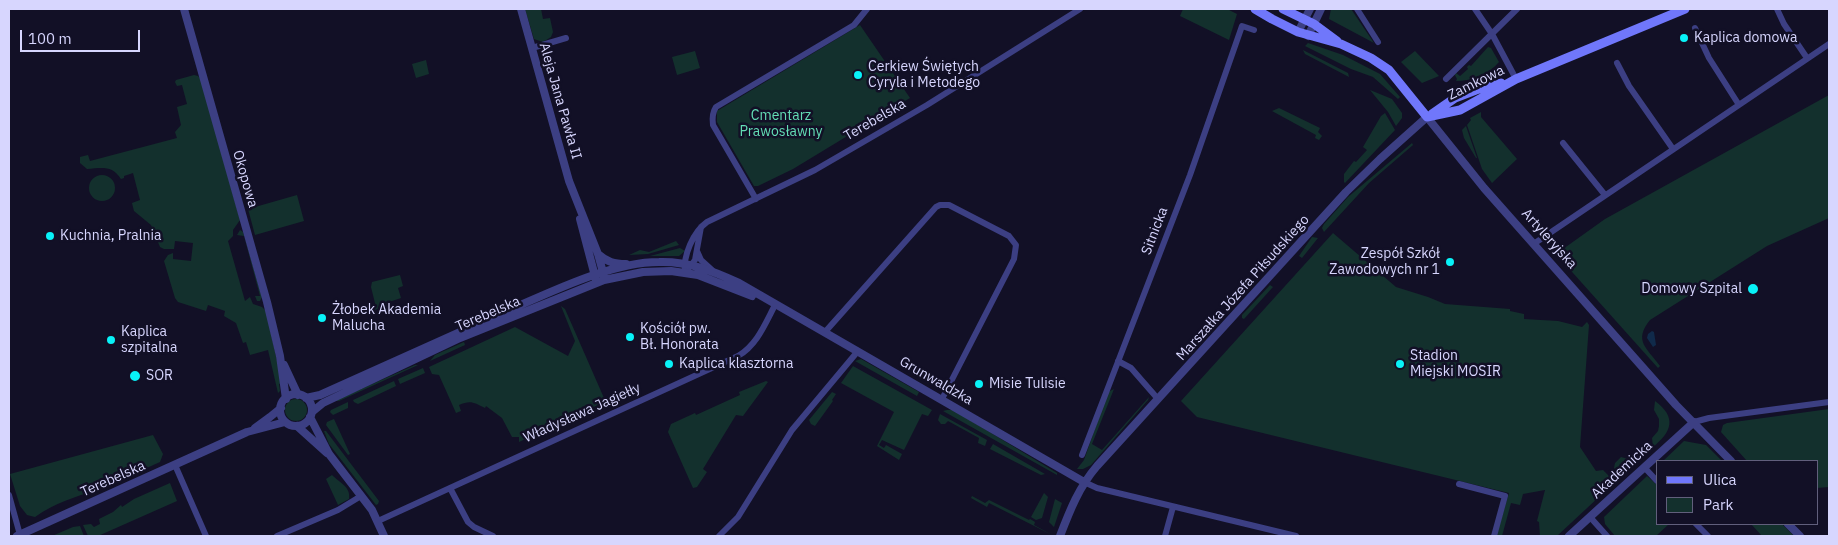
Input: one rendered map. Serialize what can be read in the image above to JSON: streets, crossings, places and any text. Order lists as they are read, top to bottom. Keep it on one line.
{"streets":{"main road":["Zamkowa","Artyleryjska"],"street":["Aleja Jana Pawła II","Terebelska","Okopowa","Sitnicka","Marszałka Józefa Piłsudskiego","Grunwaldzka","Władysława Jagiełły","Akademicka"]},"crossings":[["Zamkowa","Artyleryjska"],["Zamkowa","Marszałka Józefa Piłsudskiego"],["Aleja Jana Pawła II","Terebelska"],["Terebelska","Okopowa"],["Terebelska","Grunwaldzka"],["Terebelska","Władysława Jagiełły"],["Artyleryjska","Marszałka Józefa Piłsudskiego"],["Artyleryjska","Akademicka"],["Marszałka Józefa Piłsudskiego","Grunwaldzka"],["Grunwaldzka","Władysława Jagiełły"]],"parks":["Cmentarz Prawosławny"],"places":["Kaplica domowa","Cerkiew Świętych Cyryla i Metodego","Kuchnia, Pralnia","Zespół Szkół Zawodowych nr 1","Domowy Szpital","Żłobek Akademia Malucha","Kościół pw. Bł. Honorata","Kaplica szpitalna","Kaplica klasztorna","Stadion Miejski MOSIR","SOR","Misie Tulisie"],"legend":["Ulica","Park"],"scale_bar":"100 m"}
